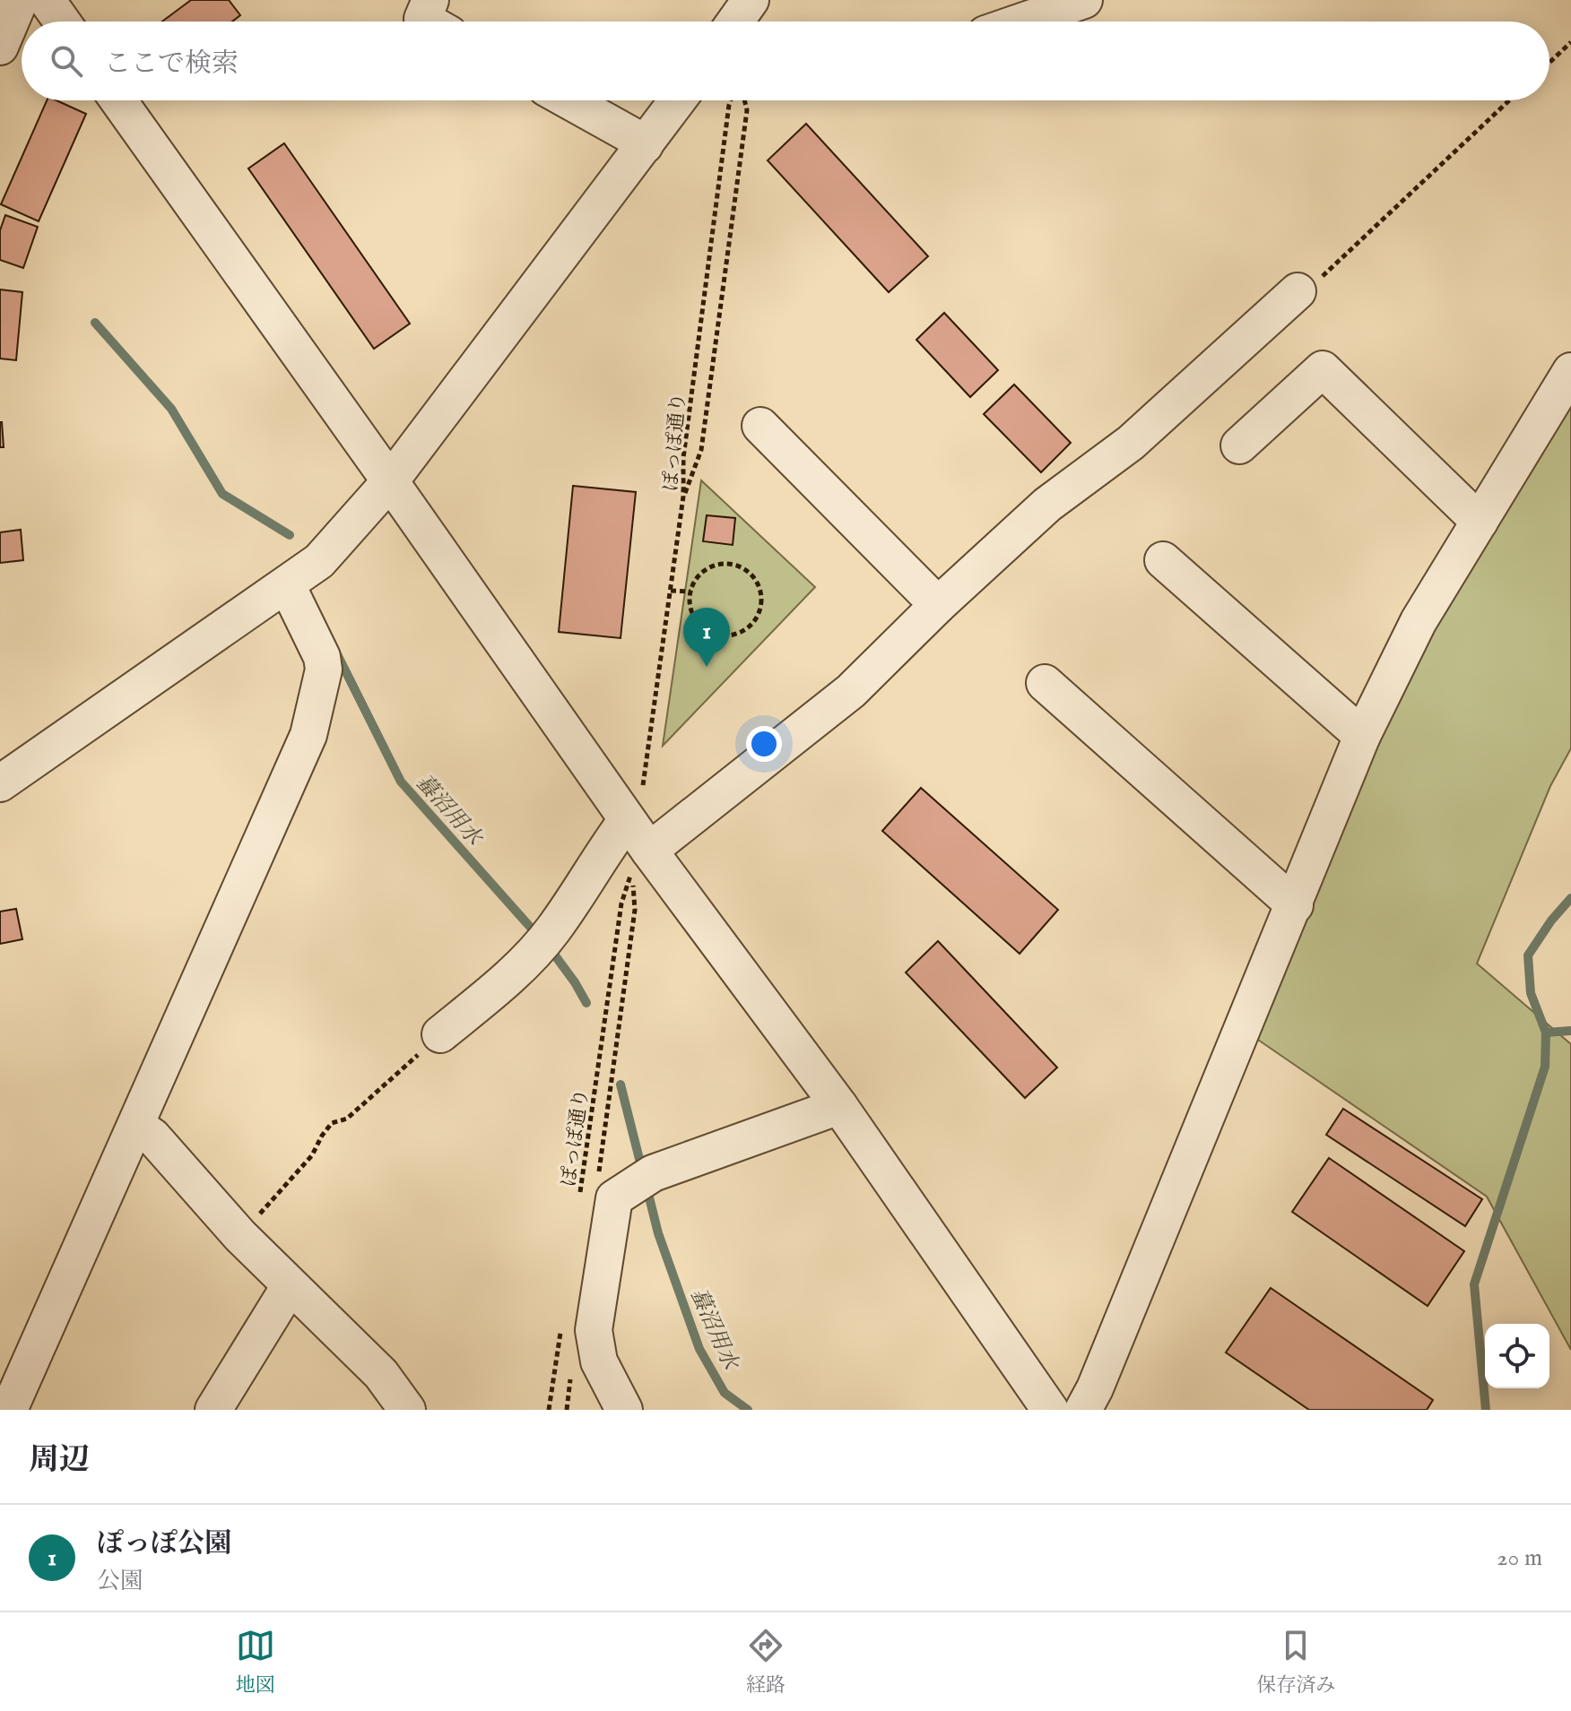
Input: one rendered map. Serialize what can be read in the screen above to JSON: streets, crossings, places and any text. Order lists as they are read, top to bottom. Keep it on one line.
{"streets":{"path":["ぽっぽ通り"]},"water":["蟇沼用水"],"page":{"search":"ここで検索","pins":"1","heading":"周辺","list":[{"mark":"1","name":"ぽっぽ公園","note":"公園","value":"20 m"}],"nav":["地図","経路","保存済み"]}}
